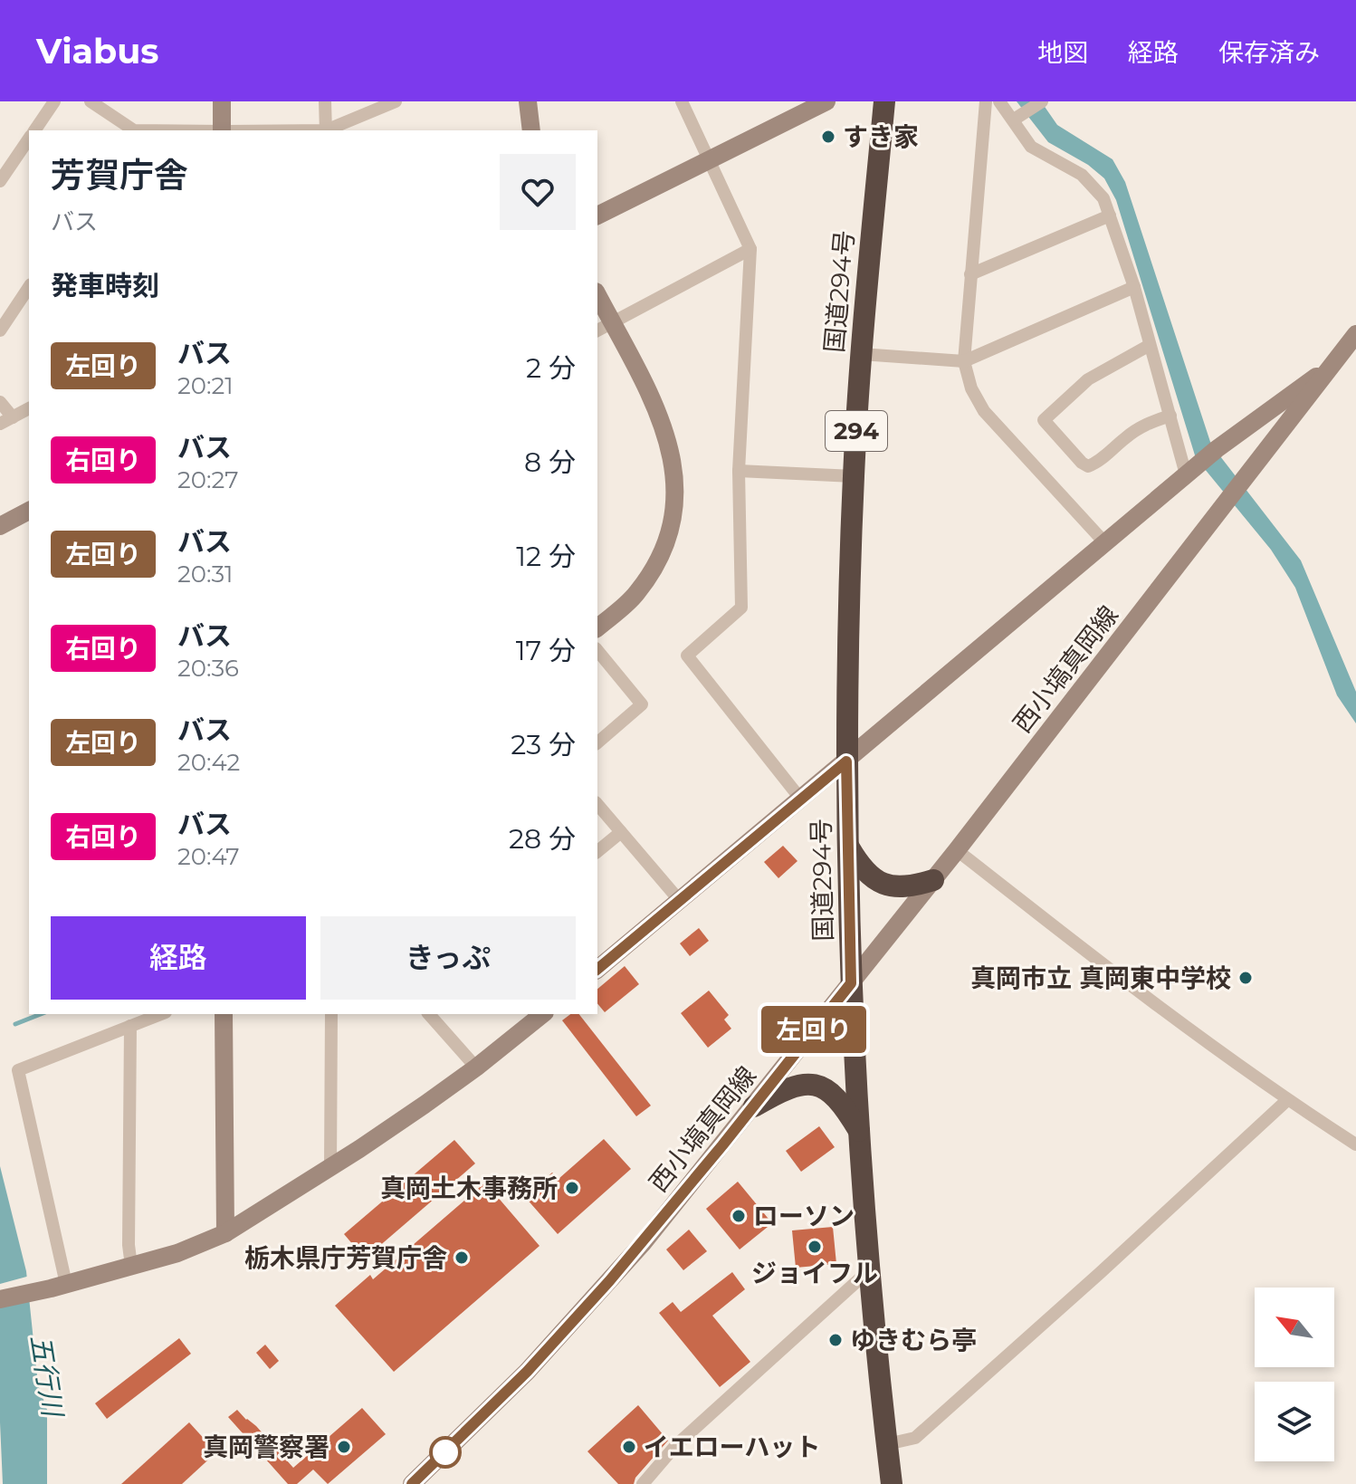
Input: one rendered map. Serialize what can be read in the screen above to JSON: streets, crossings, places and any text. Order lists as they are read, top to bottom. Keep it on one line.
{"streets":{"highway":["国道294号","294"],"street":["西小塙真岡線"]},"crossings":[["国道294号","西小塙真岡線"]],"water":["五行川"],"places":["すき家","真岡市立 真岡東中学校","真岡土木事務所","ローソン","ジョイフル","栃木県庁芳賀庁舎","ゆきむら亭","真岡警察署","イエローハット"],"lines":["bus line 左回り"],"north":"top left","page":{"header":"Viabus","nav":["地図","経路","保存済み"],"on_map":"左回り","heading":[["芳賀庁舎","バス"],"発車時刻"],"list":[{"mark":"左回り","name":"バス","note":"20:21","value":"2 分"},{"mark":"右回り","name":"バス","note":"20:27","value":"8 分"},{"mark":"左回り","name":"バス","note":"20:31","value":"12 分"},{"mark":"右回り","name":"バス","note":"20:36","value":"17 分"},{"mark":"左回り","name":"バス","note":"20:42","value":"23 分"},{"mark":"右回り","name":"バス","note":"20:47","value":"28 分"}],"buttons":["経路","きっぷ"]}}
